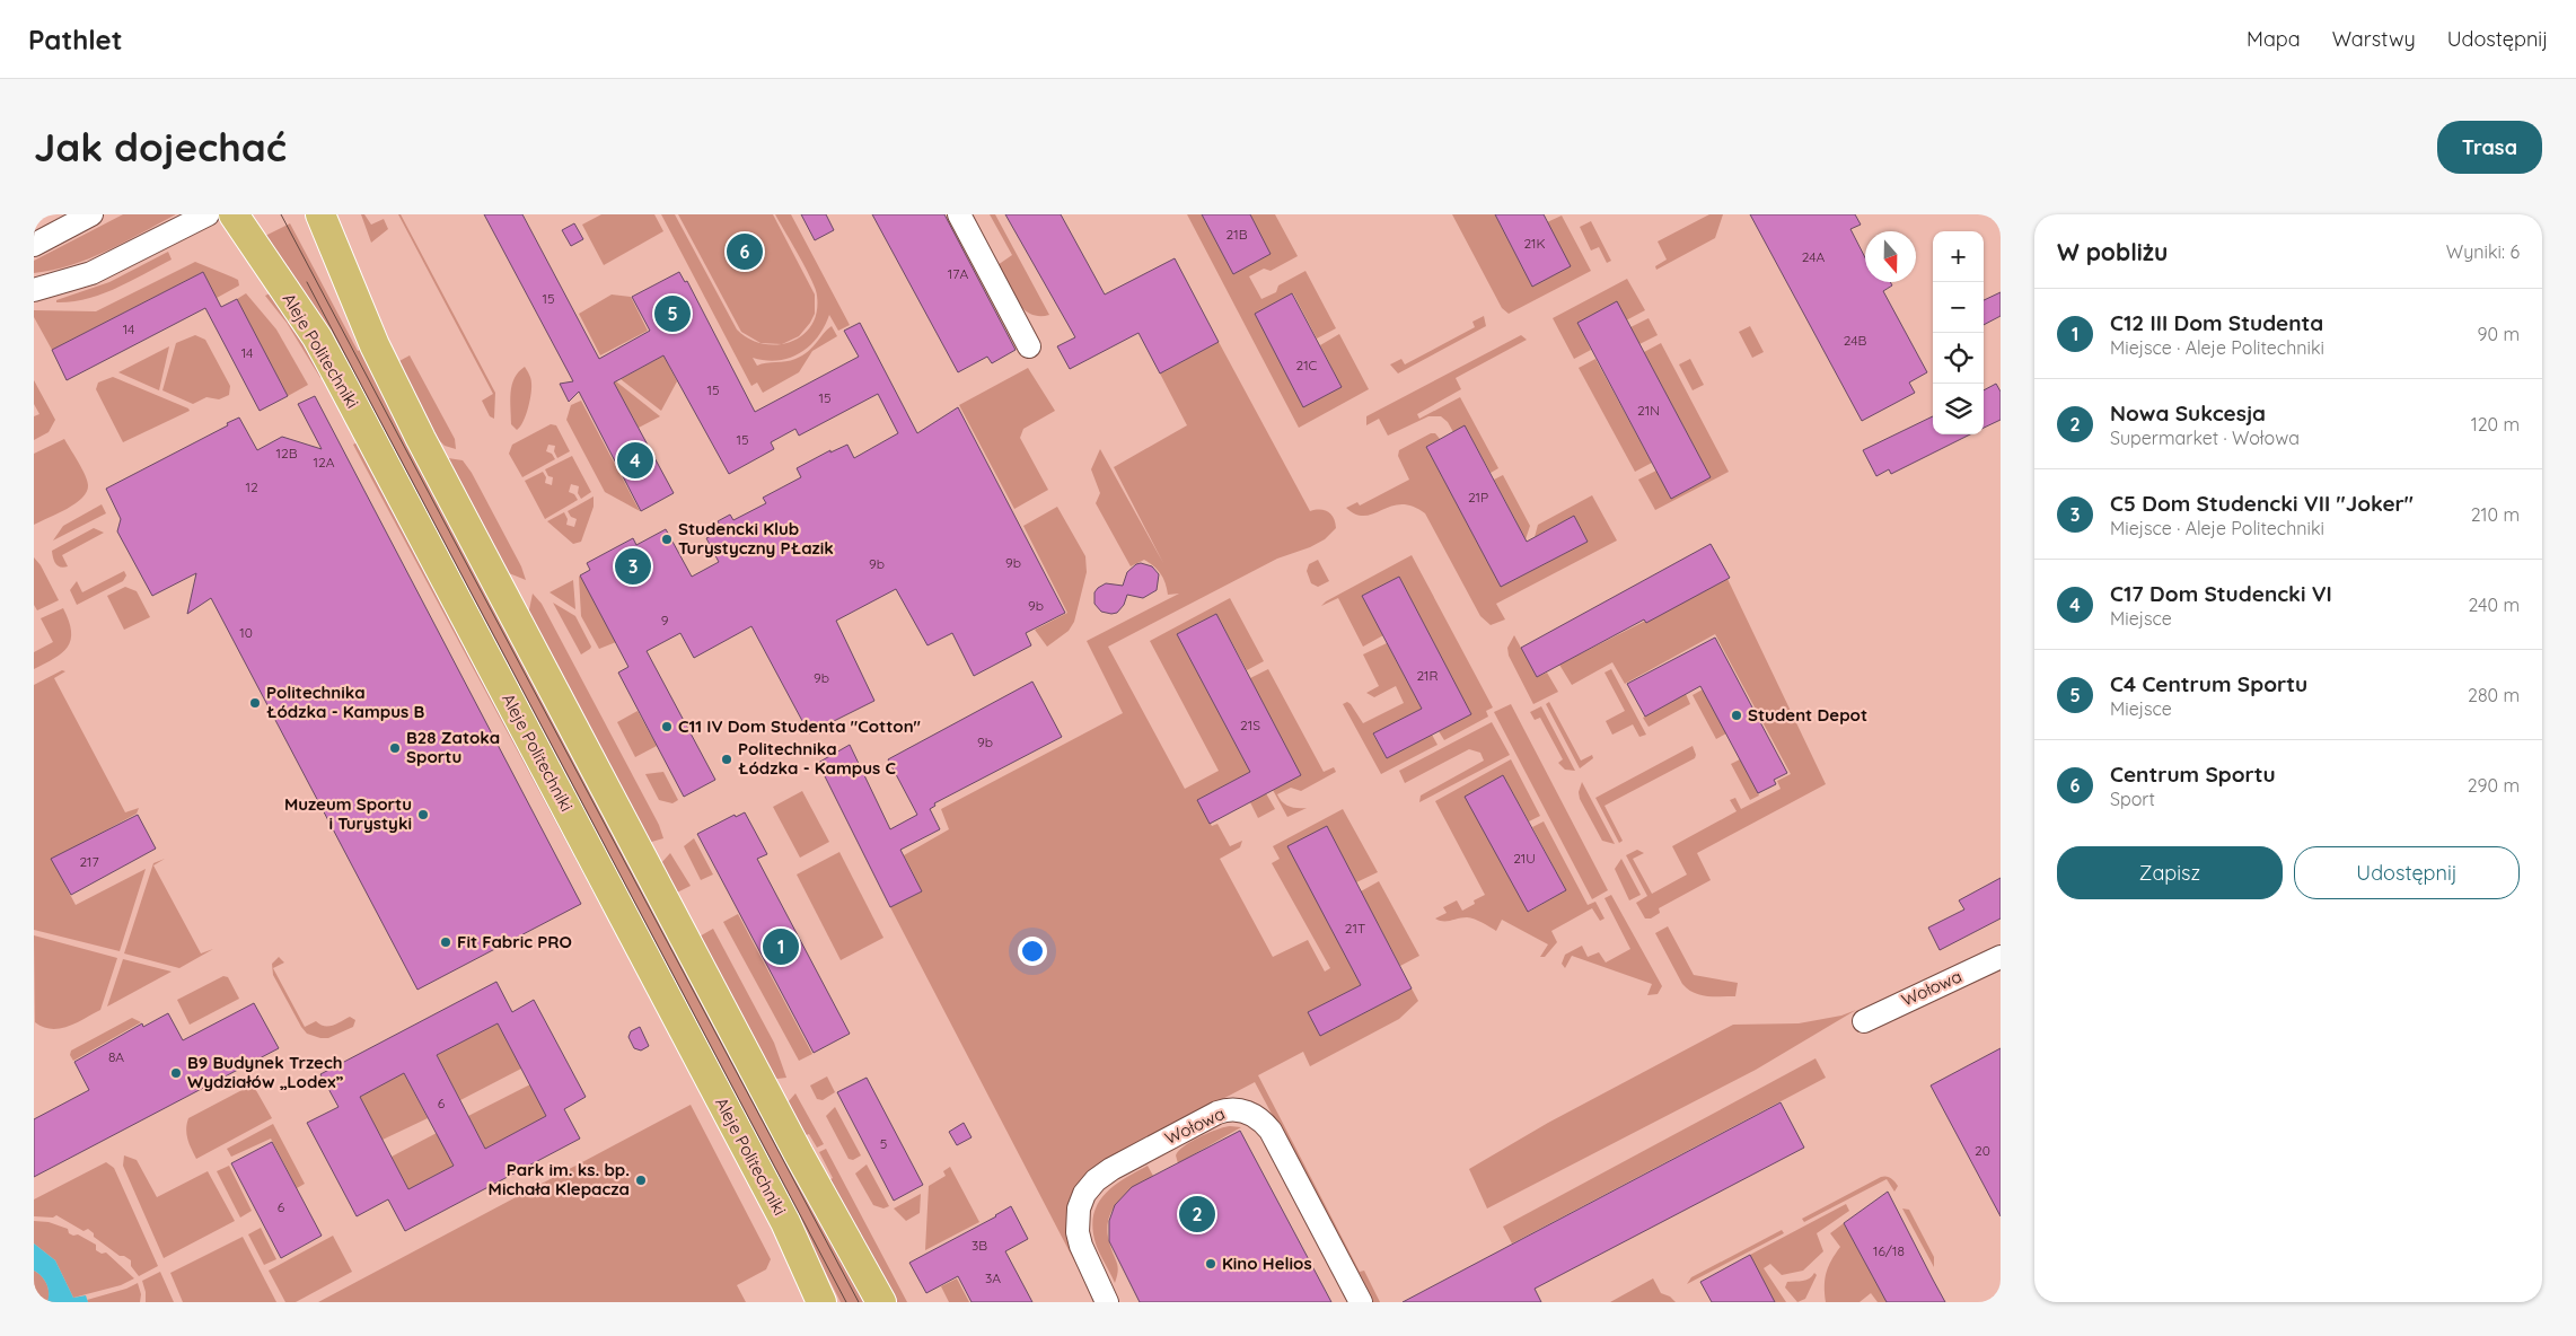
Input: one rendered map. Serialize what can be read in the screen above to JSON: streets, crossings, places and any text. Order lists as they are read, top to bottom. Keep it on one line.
{"streets":{"main road":["Aleje Politechniki"],"street":["Wołowa"]},"places":["Studencki Klub Turystyczny PŁazik","Politechnika Łódzka - Kampus B","Student Depot","C11 IV Dom Studenta \"Cotton\"","B28 Zatoka Sportu","Politechnika Łódzka - Kampus C","Muzeum Sportu i Turystyki","Fit Fabric PRO","B9 Budynek Trzech Wydziałów „Lodex”","Park im. ks. bp. Michała Klepacza","Kino Helios"],"house_numbers":["21B","21K","24A","17A","15","14","24B","14","21C","15","15","21N","15","12B","12A","12","21P","9b","9b","9b","9","10","21R","9b","21S","9b","21U","217","21T","8A","6","5","20","6","3B","16/18","3A"],"north":"bottom","page":{"header":"Pathlet","nav":["Mapa","Warstwy","Udostępnij"],"buttons":["Trasa",["Zapisz","Udostępnij"]],"title":"Jak dojechać","heading":["W pobliżu","Wyniki: 6"],"map_buttons":["+","−"],"pins":["6","5","4","3","1","2"],"list":[{"mark":"1","name":"C12 III Dom Studenta","note":"Miejsce · Aleje Politechniki","value":"90 m"},{"mark":"2","name":"Nowa Sukcesja","note":"Supermarket · Wołowa","value":"120 m"},{"mark":"3","name":"C5 Dom Studencki VII \"Joker\"","note":"Miejsce · Aleje Politechniki","value":"210 m"},{"mark":"4","name":"C17 Dom Studencki VI","note":"Miejsce","value":"240 m"},{"mark":"5","name":"C4 Centrum Sportu","note":"Miejsce","value":"280 m"},{"mark":"6","name":"Centrum Sportu","note":"Sport","value":"290 m"}]}}
